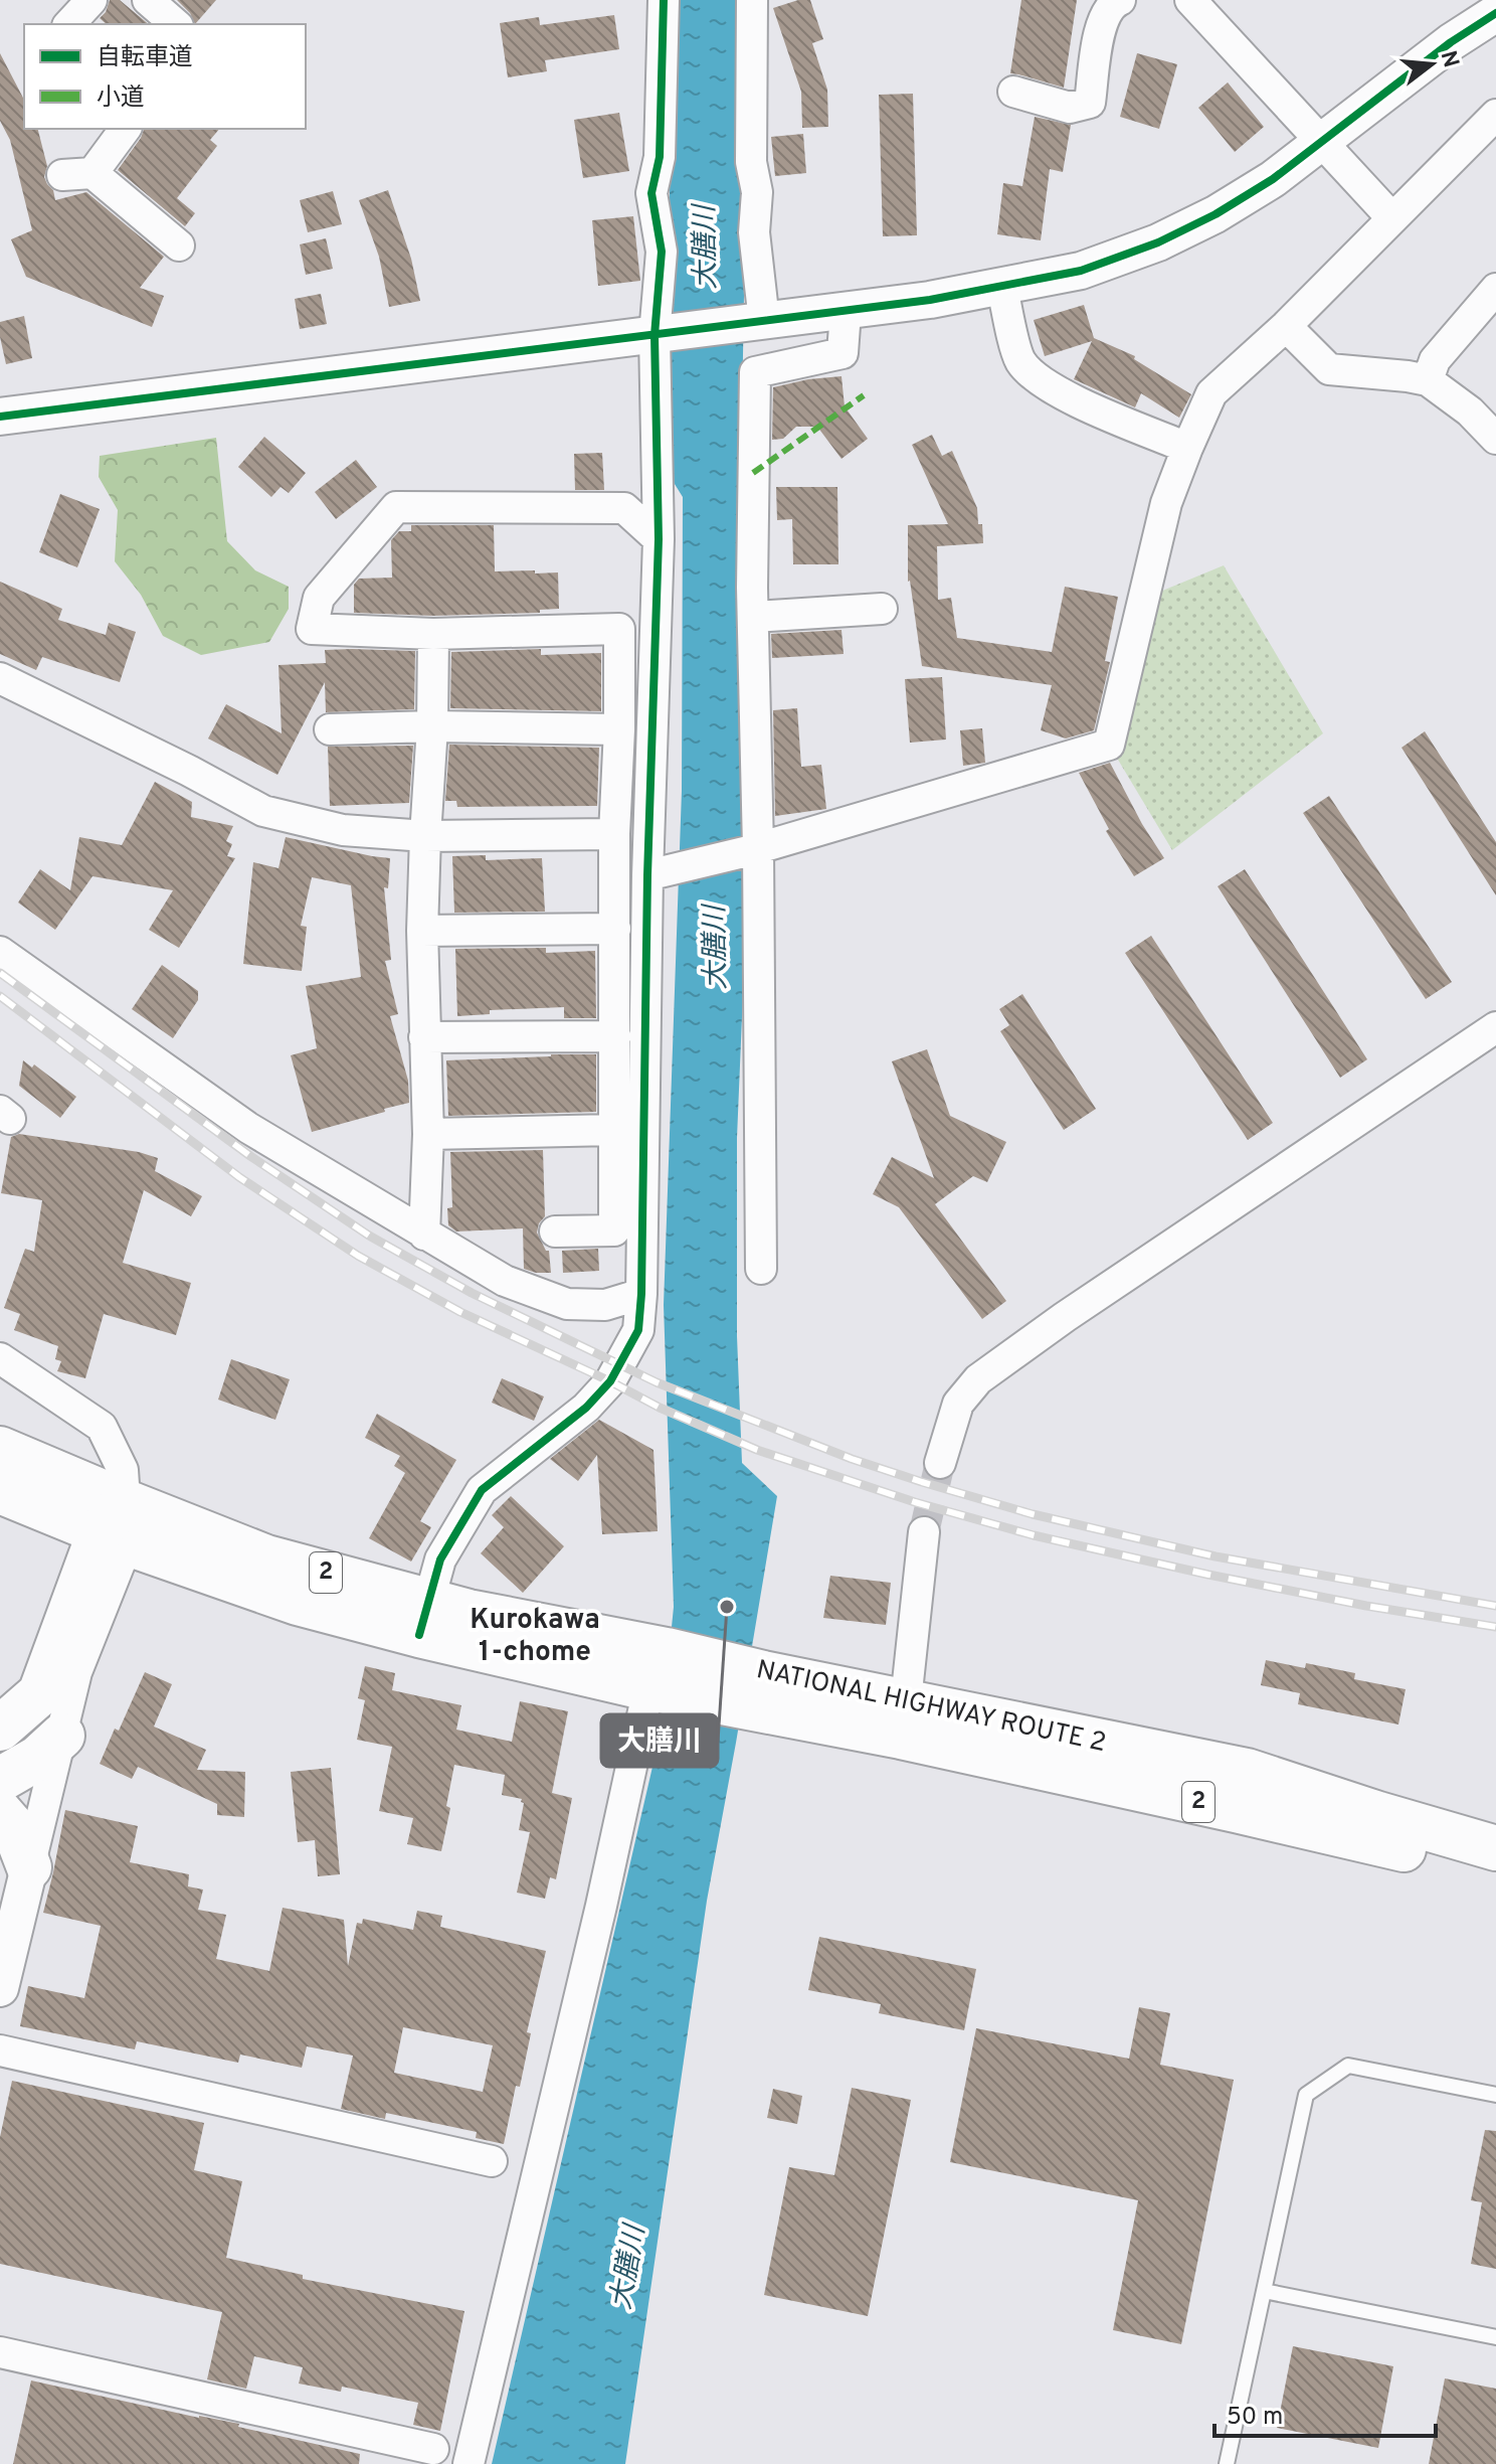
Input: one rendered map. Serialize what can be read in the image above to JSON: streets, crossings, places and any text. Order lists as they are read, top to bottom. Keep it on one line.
{"streets":{"highway":["2","NATIONAL HIGHWAY ROUTE 2"]},"districts":["Kurokawa 1-chome"],"water":["大膳川"],"places":["大膳川"],"legend":["自転車道","小道"],"scale_bar":"50 m","north":"right"}
